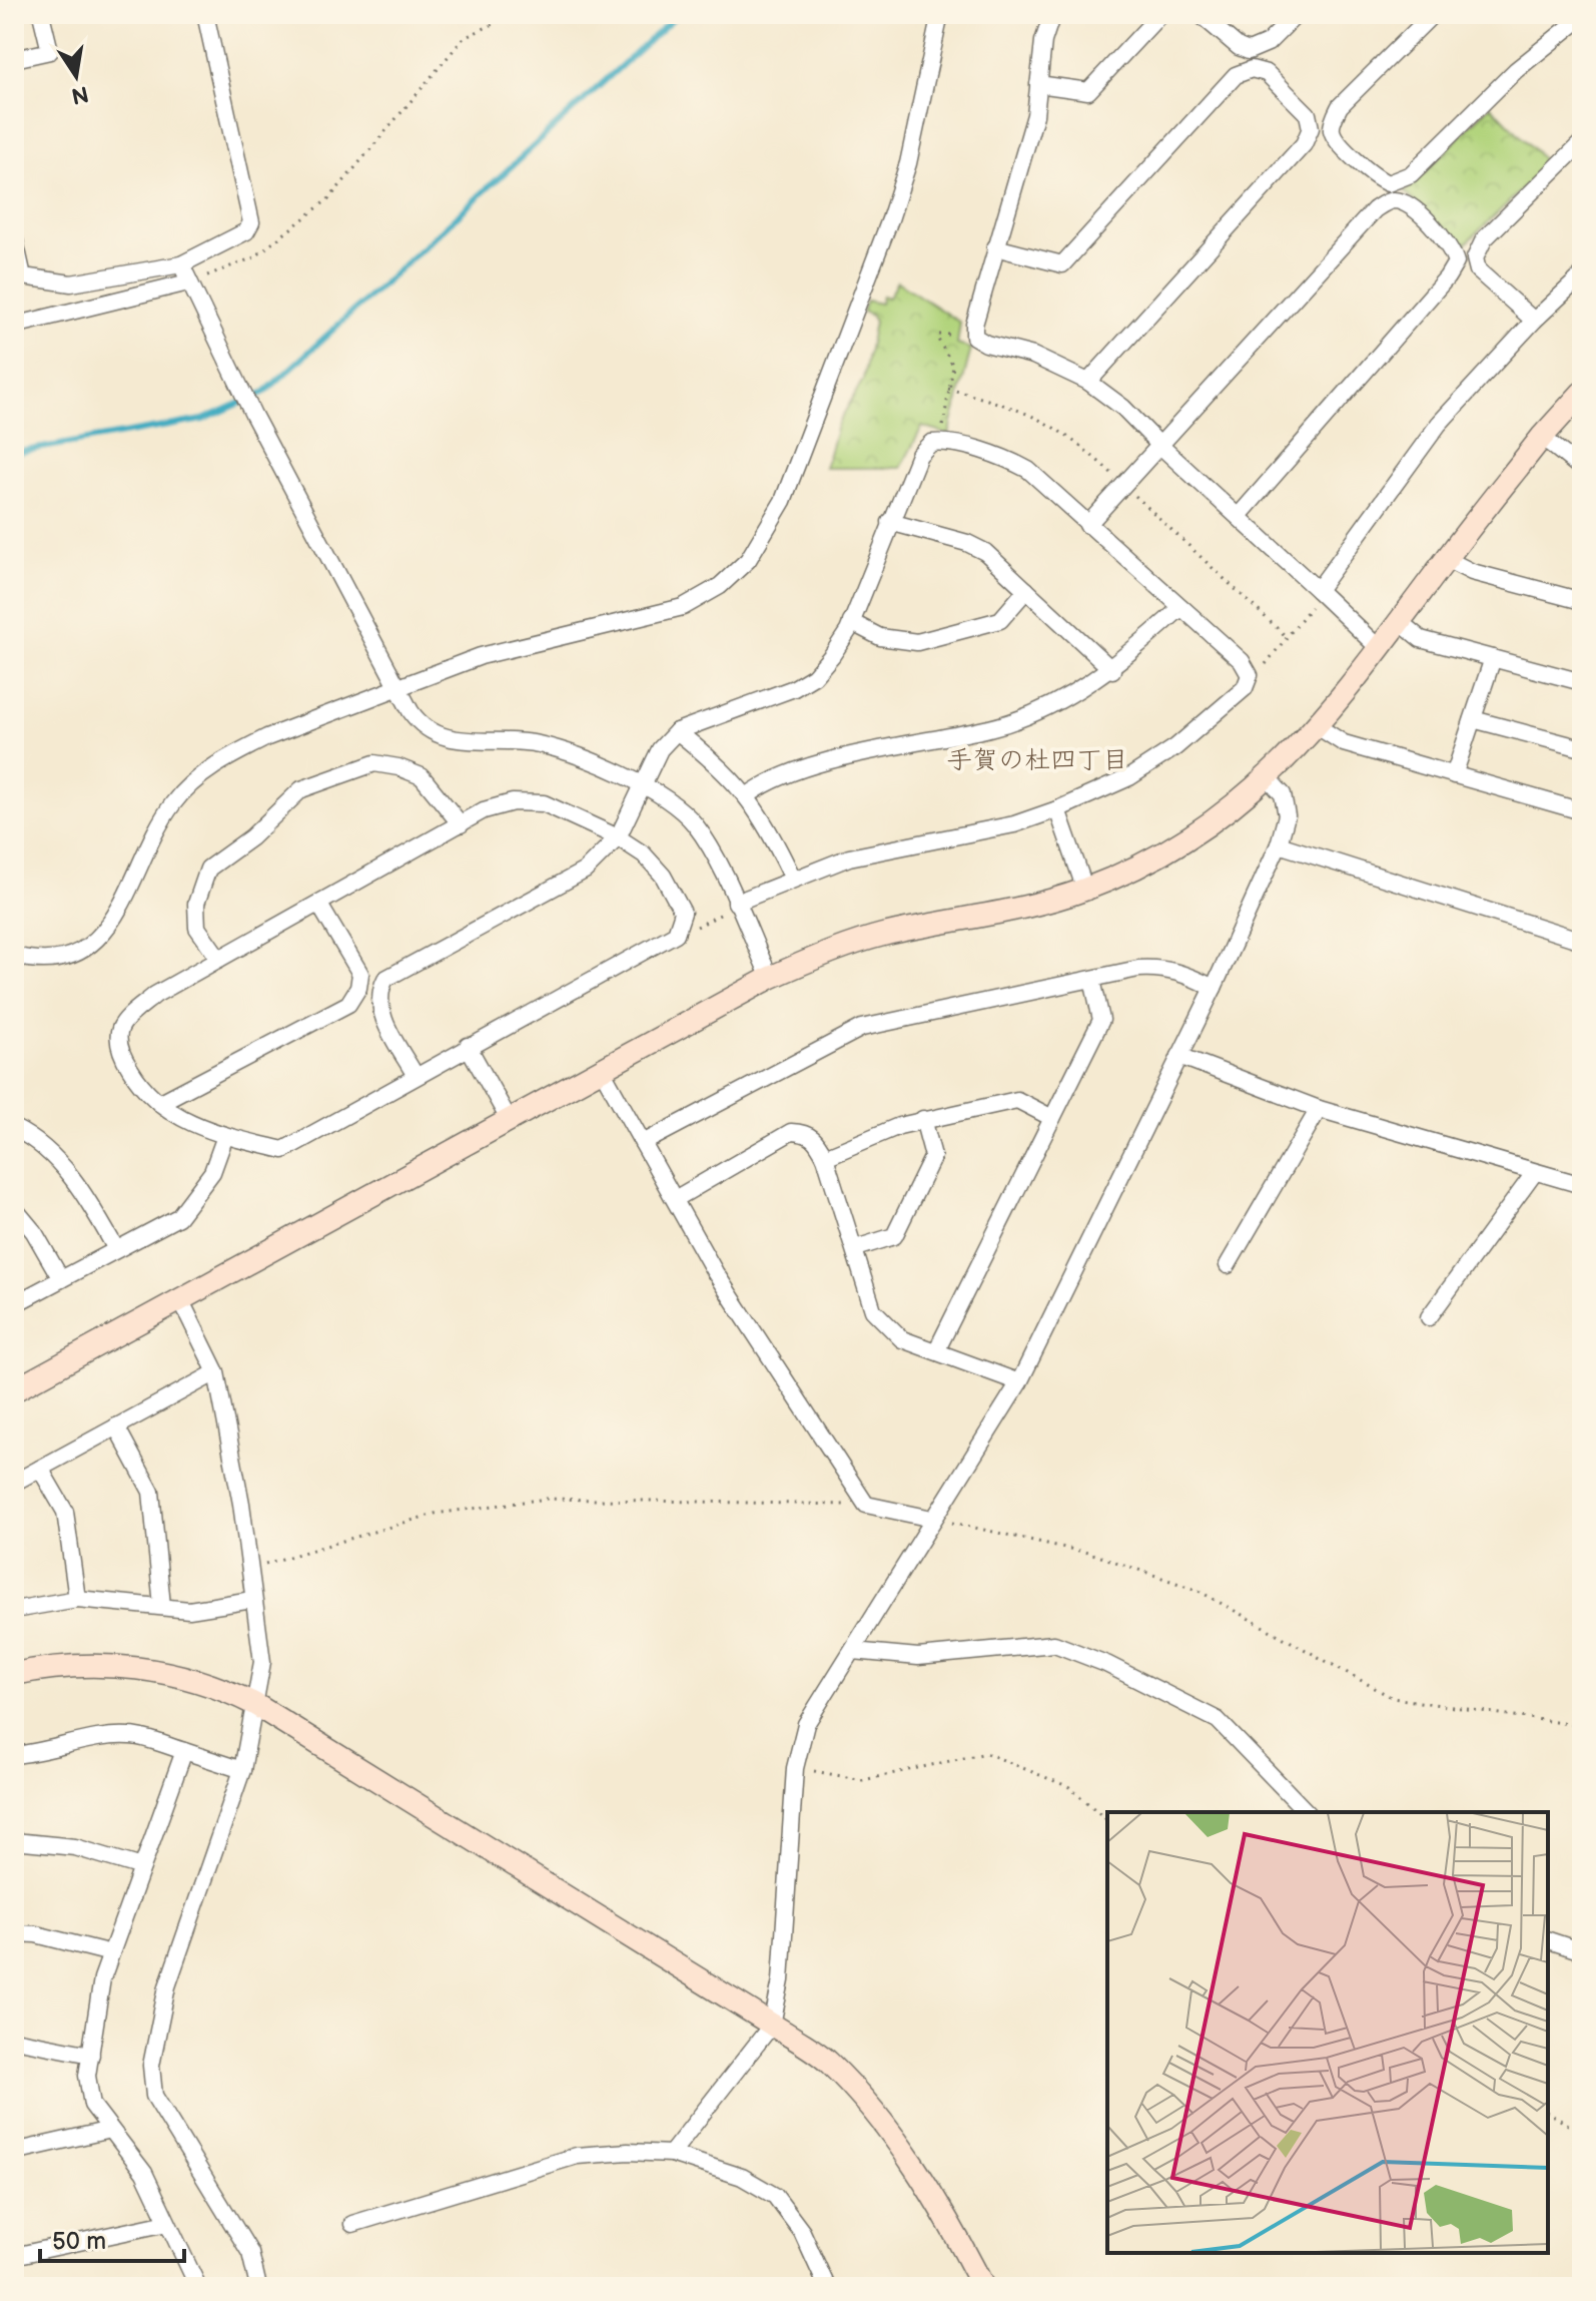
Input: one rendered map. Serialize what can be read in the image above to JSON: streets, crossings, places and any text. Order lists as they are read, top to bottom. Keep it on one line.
{"districts":["手賀の杜四丁目"],"scale_bar":"50 m","north":"bottom"}
